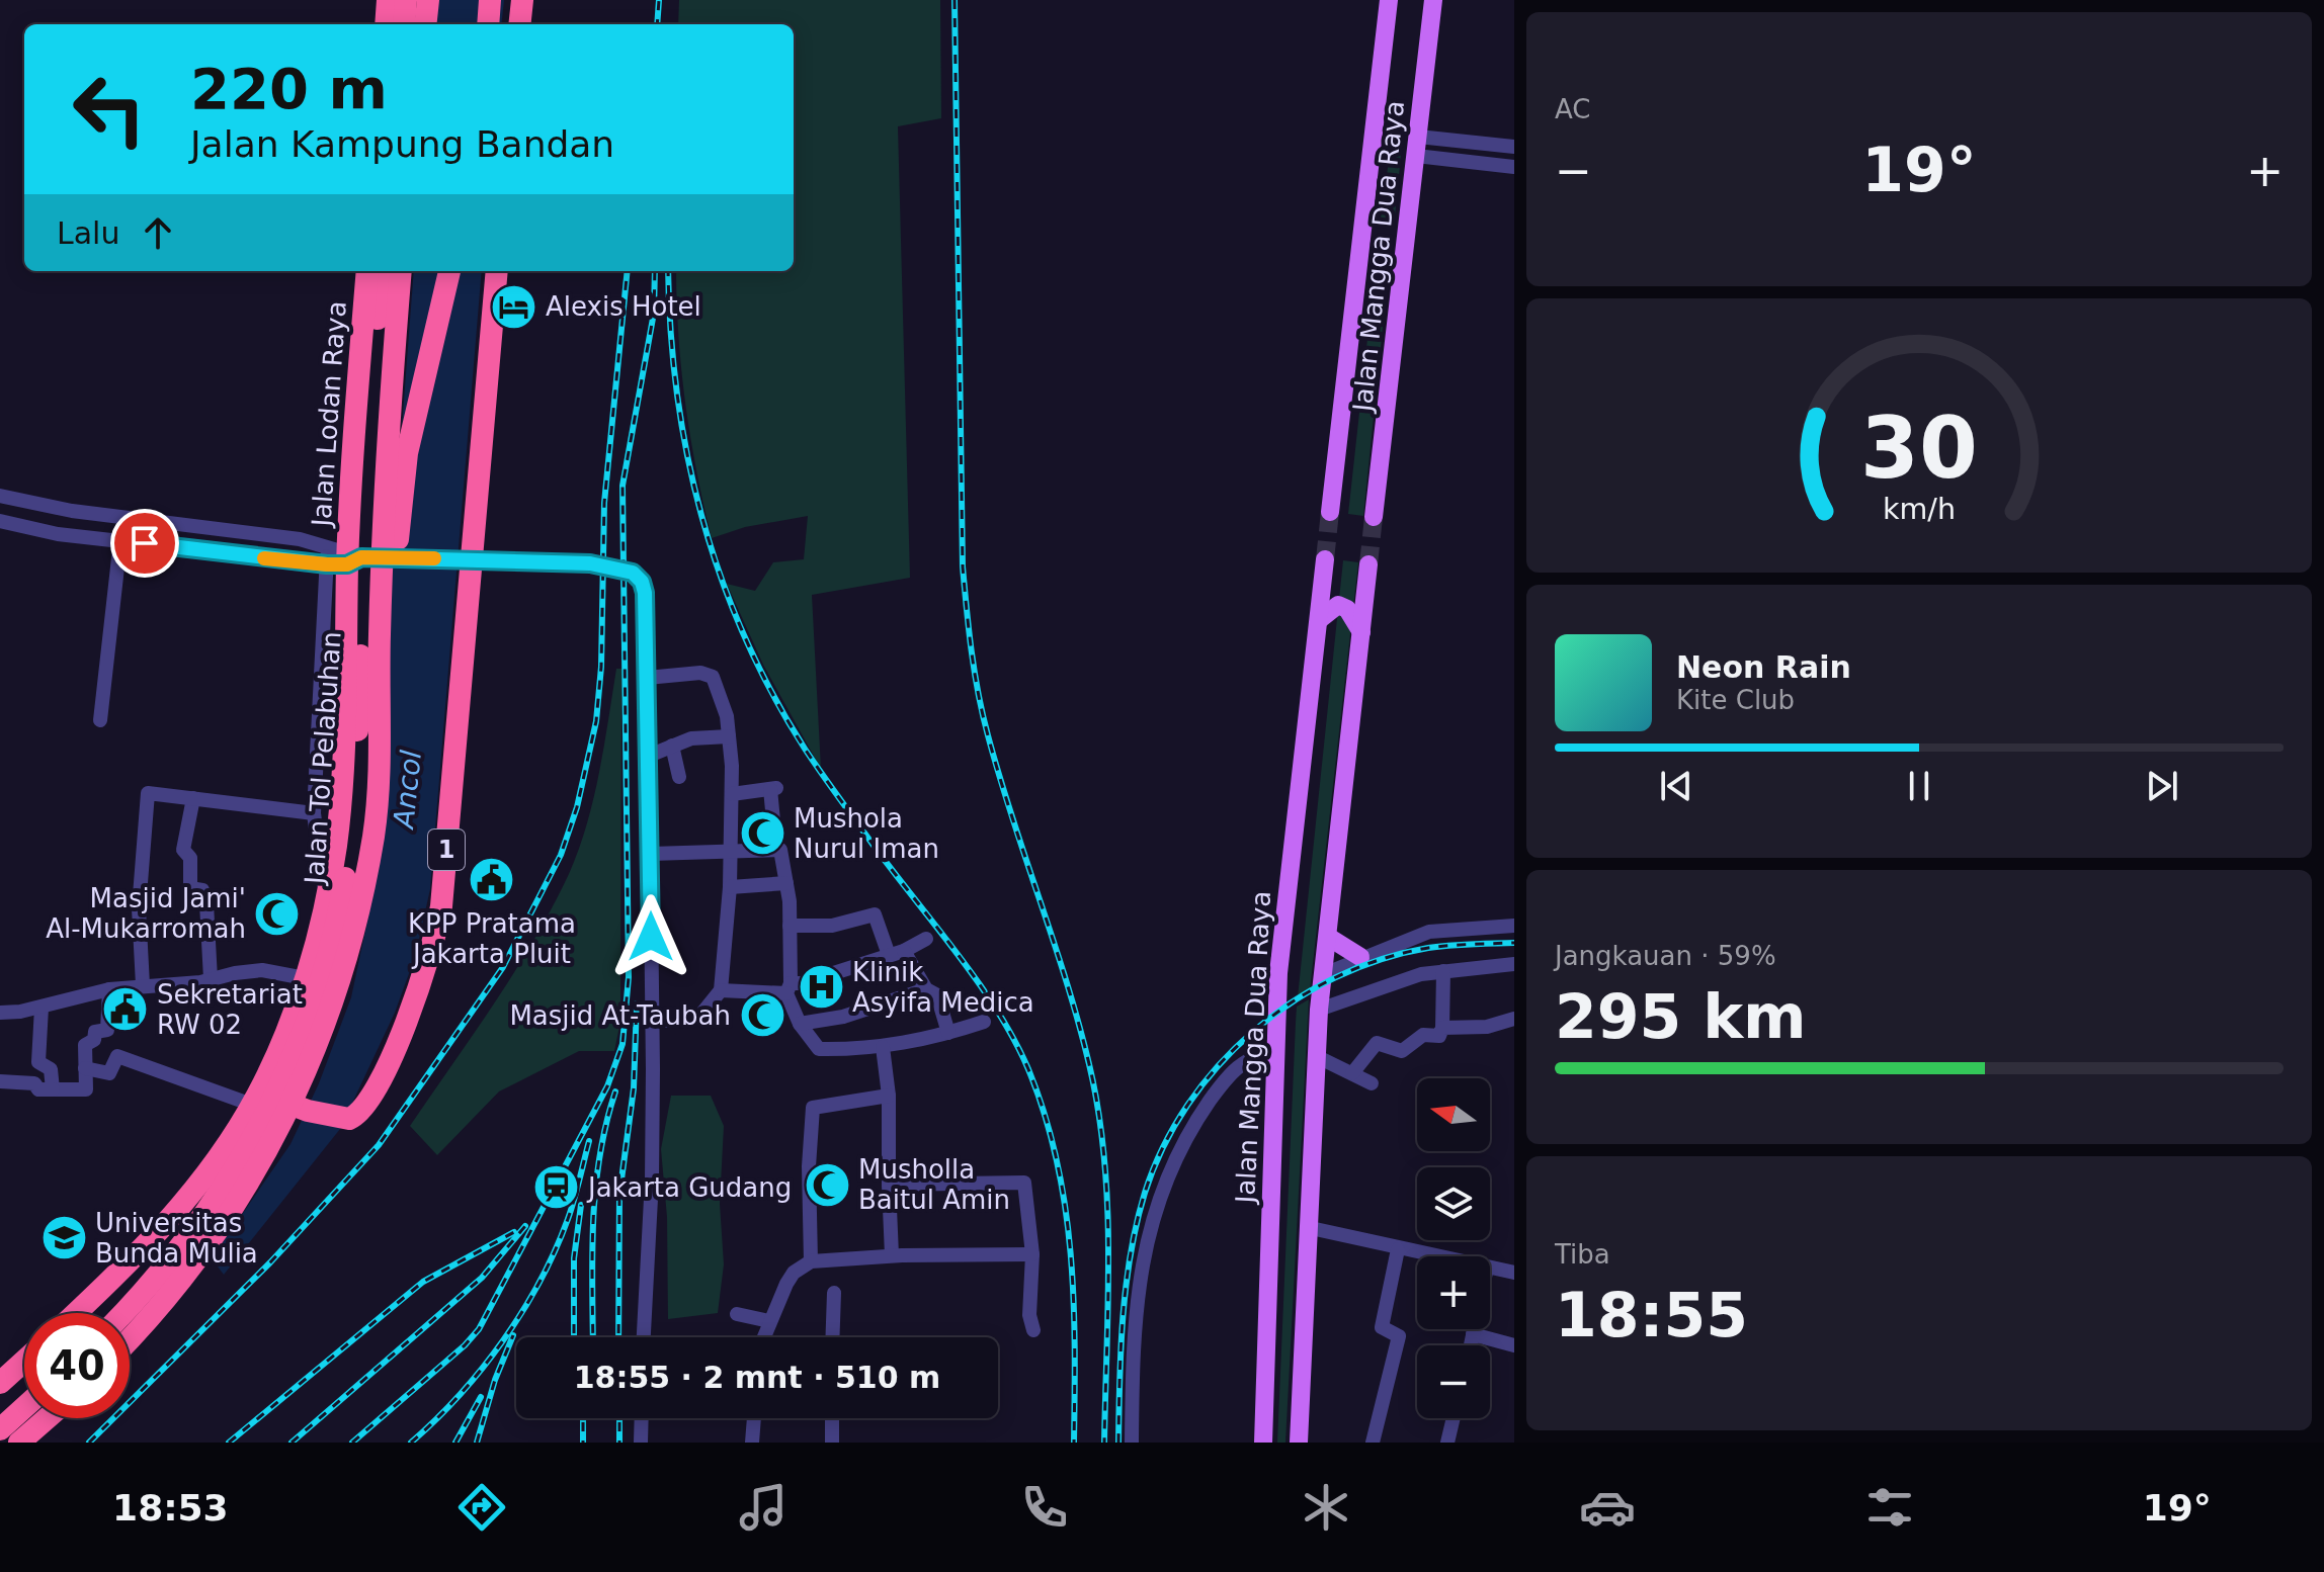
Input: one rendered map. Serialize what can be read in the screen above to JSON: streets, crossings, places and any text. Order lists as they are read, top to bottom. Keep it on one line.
{"streets":{"highway":["Jalan Lodan Raya","Jalan Tol Pelabuhan","1"],"main road":["Jalan Mangga Dua Raya"]},"crossings":[["Jalan Lodan Raya","1"]],"water":["Ancol"],"places":{"hotel":["Alexis Hotel"],"mosque":["Mushola Nurul Iman","Masjid Jami' Al-Mukarromah","Masjid At-Taubah","Musholla Baitul Amin"],"public building":["KPP Pratama Jakarta Pluit","Sekretariat RW 02"],"hospital":["Klinik Asyifa Medica"],"station":["Jakarta Gudang"],"school or university":["Universitas Bunda Mulia"]},"north":"left","page":{"tile":["AC",["Jangkauan · 59%","295 km"],["Tiba","18:55"]],"turn":["220 m","Jalan Kampung Bandan"],"heat":["−","19°","+"],"then":"Lalu","song":["Neon Rain","Kite Club"],"map_buttons":["+","−"],"limit":"40","trip":"18:55 · 2 mnt · 510 m","tabs":["18:53","19°"],"gauge":["30","km/h"]}}
